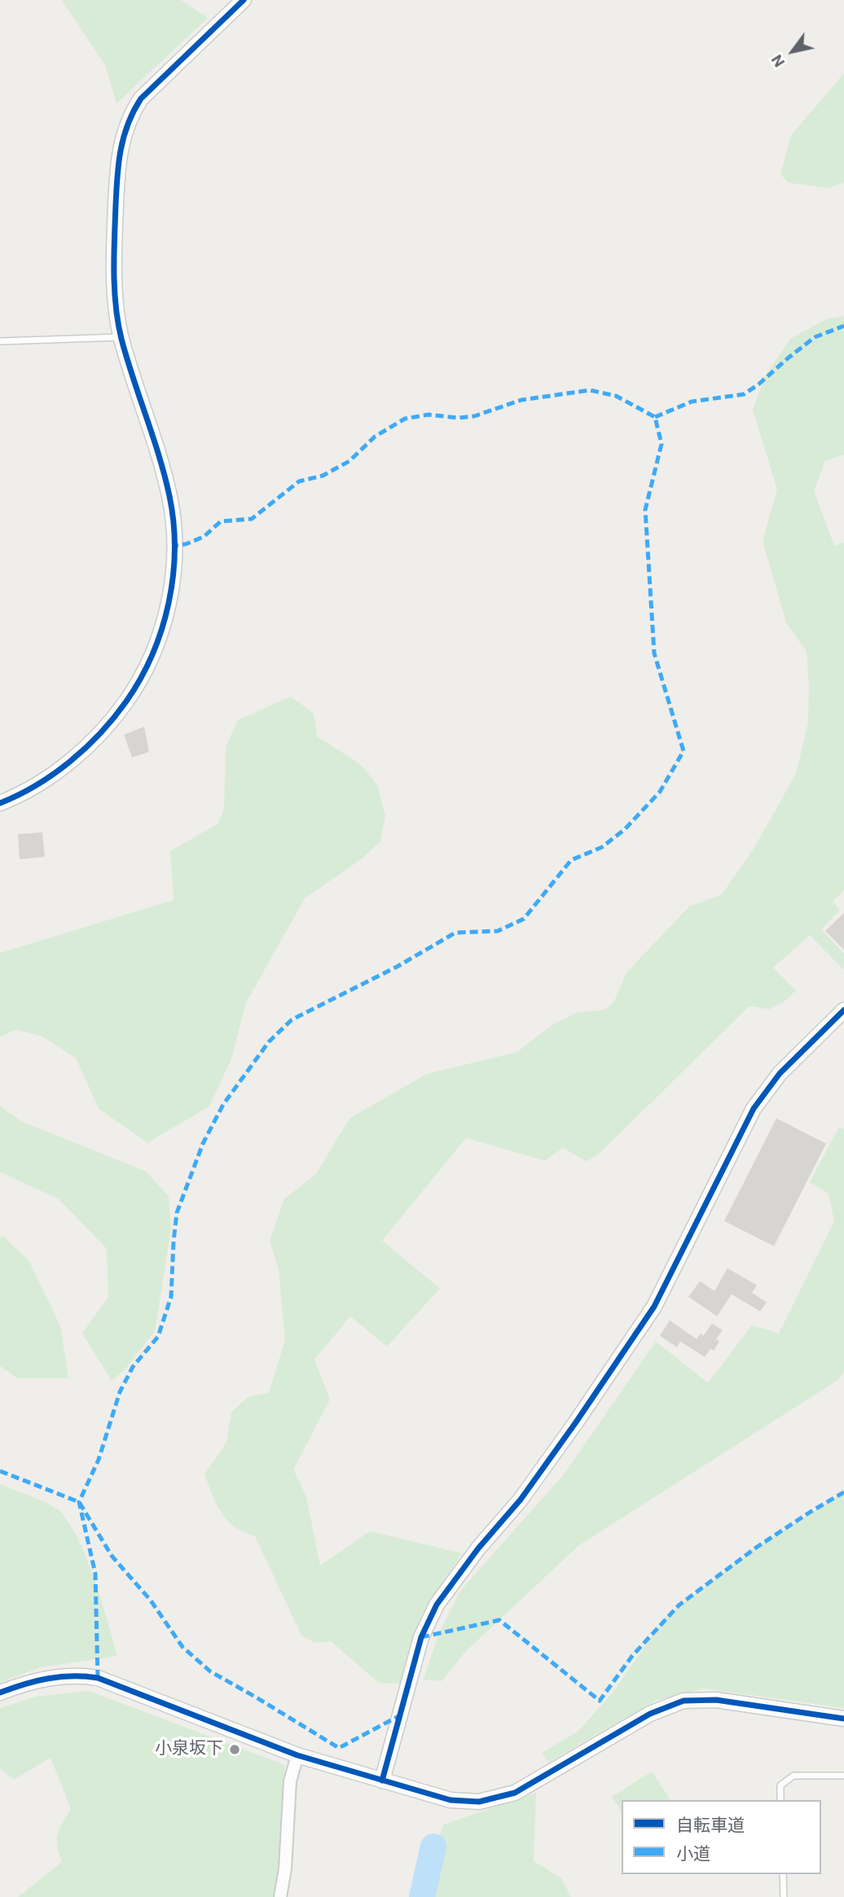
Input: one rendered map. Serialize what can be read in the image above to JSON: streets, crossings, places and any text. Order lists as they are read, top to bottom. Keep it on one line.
{"places":["小泉坂下"],"legend":["自転車道","小道"],"north":"bottom left"}
